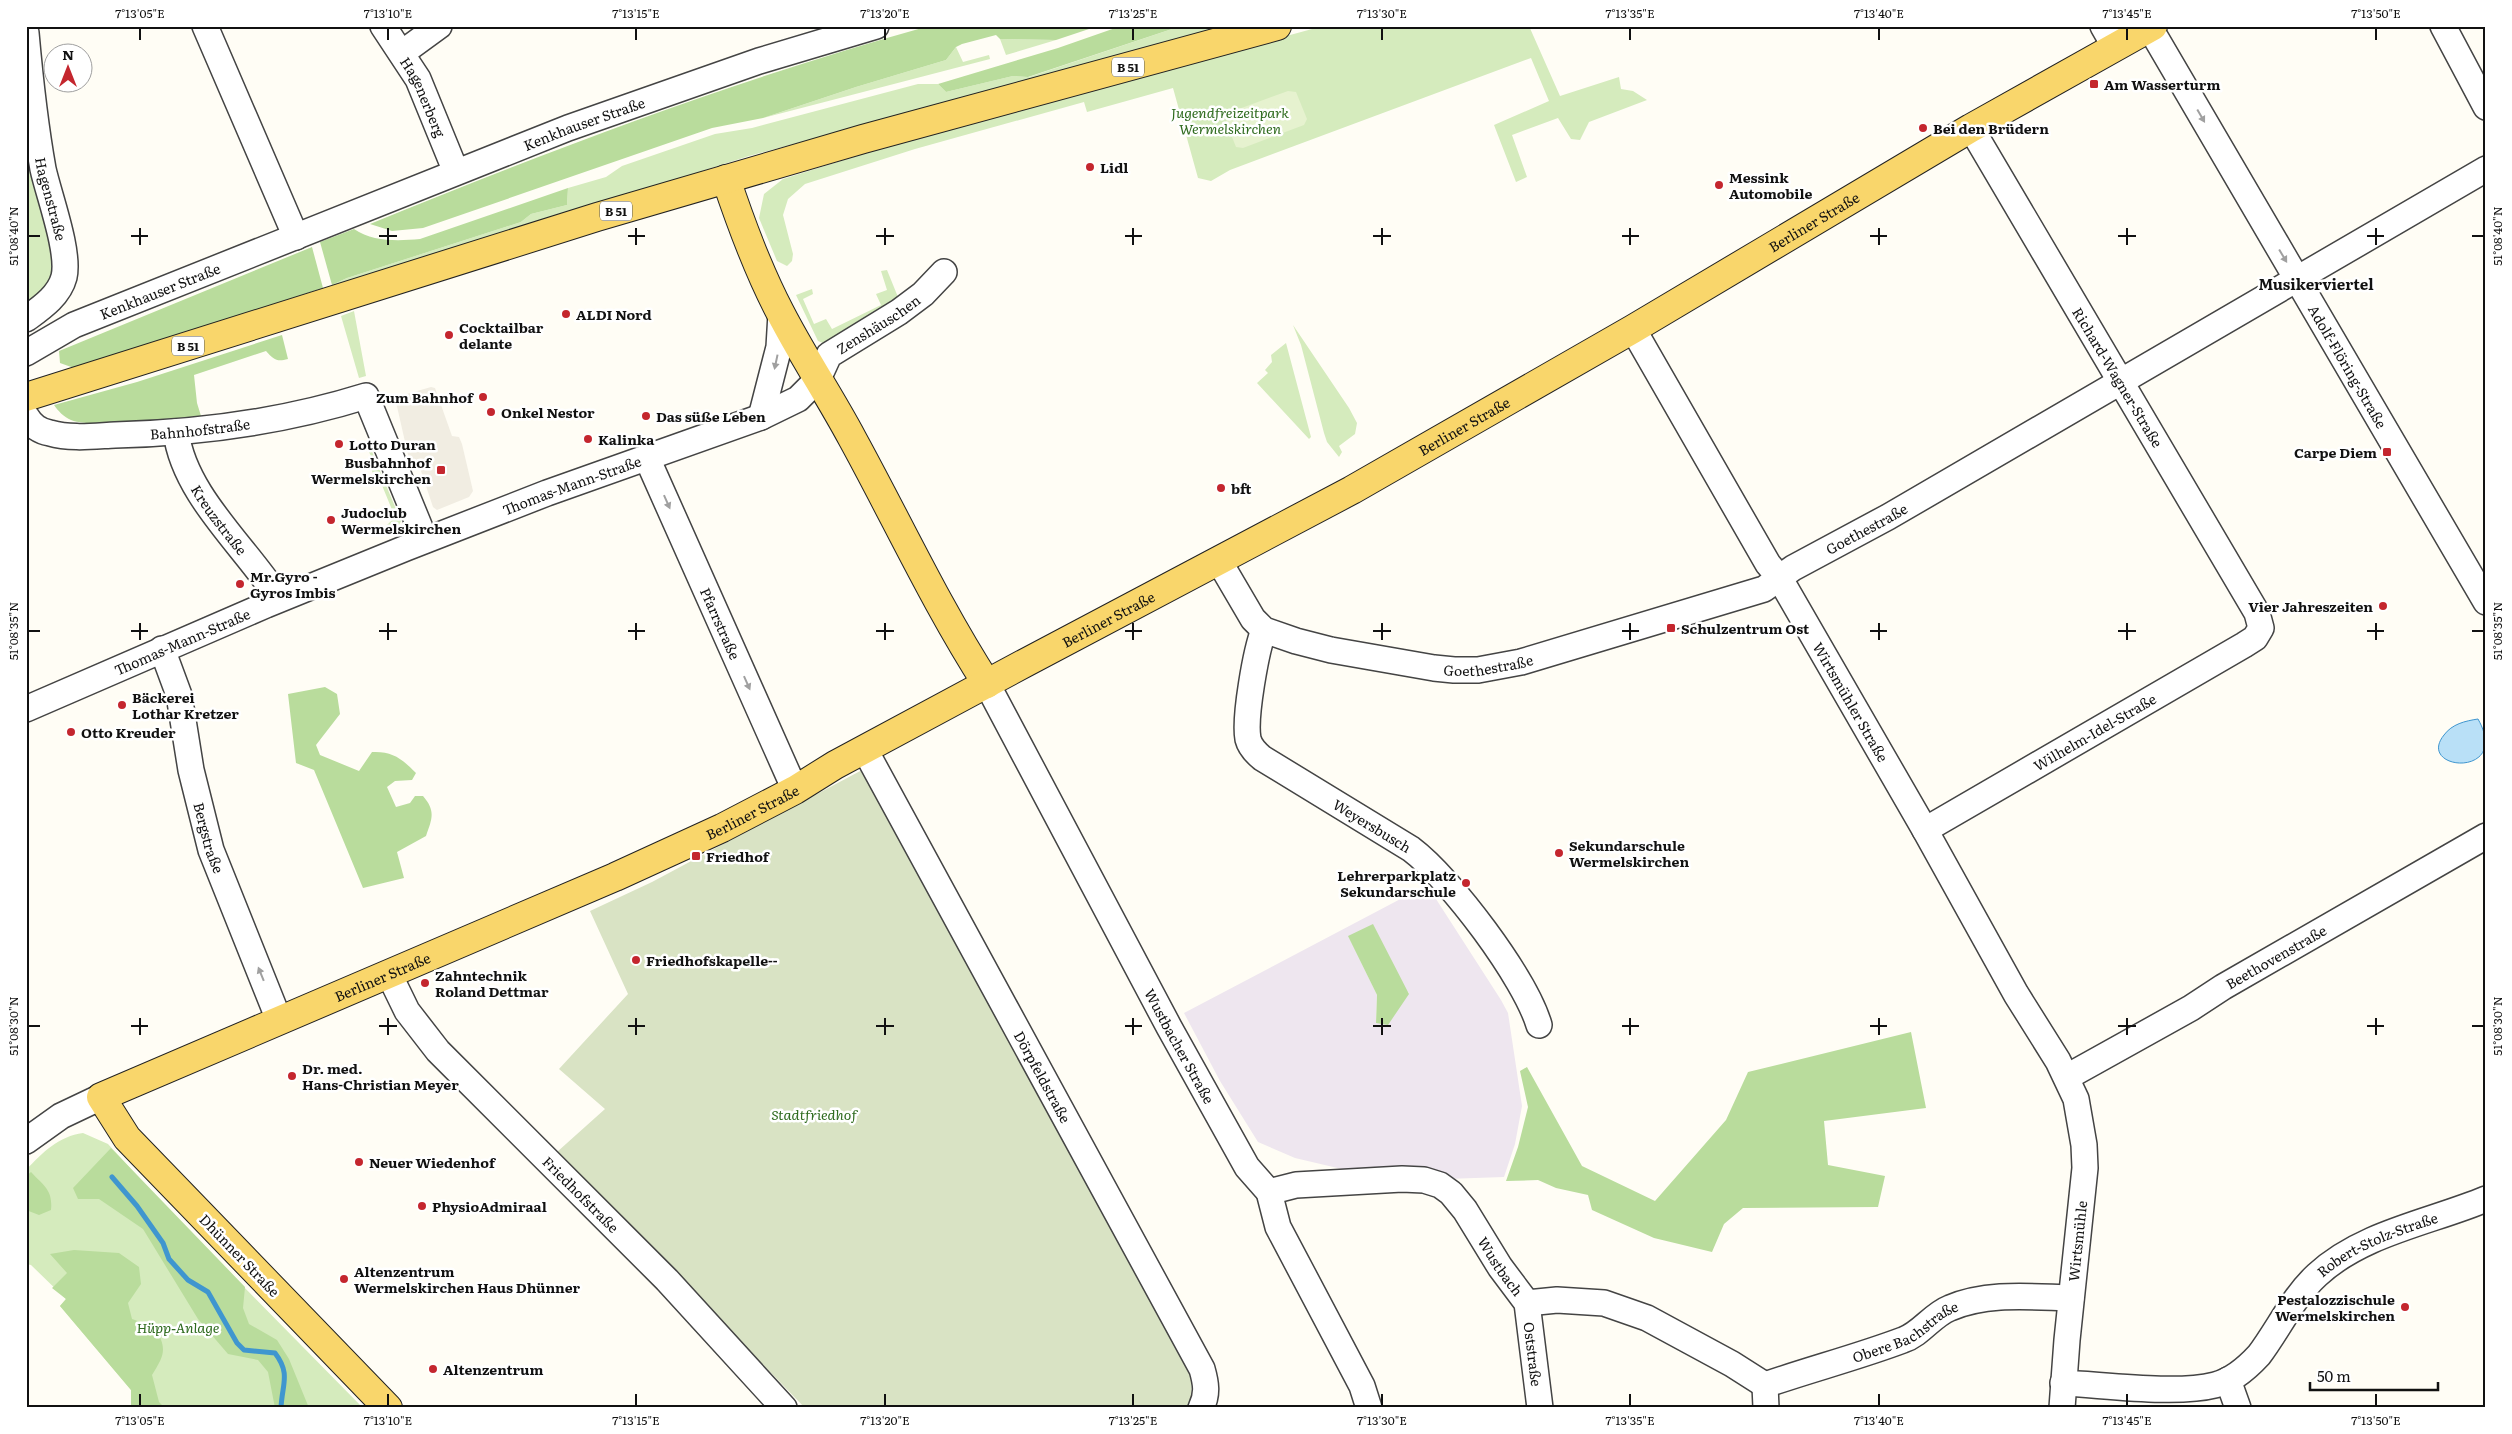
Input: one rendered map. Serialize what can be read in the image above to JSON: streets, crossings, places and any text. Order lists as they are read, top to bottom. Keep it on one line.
{"streets":{"main road":["B 51","Berliner Straße","Dhünner Straße"],"street":["Hagenerberg","Kenkhauser Straße","Hagenstraße","Zenshäuschen","Adolf-Flöring-Straße","Richard-Wagner-Straße","Bahnhofstraße","Thomas-Mann-Straße","Kreuzstraße","Goethestraße","Pfarrstraße","Wirtsmühler Straße","Wilhelm-Idel-Straße","Weyersbusch","Bergstraße","Beethovenstraße","Wustbacher Straße","Dörpfeldstraße","Friedhofstraße","Wirtsmühle","Robert-Stolz-Straße","Wustbach","Obere Bachstraße","Oststraße"]},"crossings":[["Hagenerberg","Kenkhauser Straße"],["Berliner Straße","Adolf-Flöring-Straße"],["Berliner Straße","Richard-Wagner-Straße"],["Berliner Straße","Goethestraße"],["Berliner Straße","Pfarrstraße"],["Berliner Straße","Wirtsmühler Straße"],["Berliner Straße","Bergstraße"],["Berliner Straße","Wustbacher Straße"],["Berliner Straße","Dörpfeldstraße"],["Berliner Straße","Friedhofstraße"],["Berliner Straße","Dhünner Straße"],["Zenshäuschen","Thomas-Mann-Straße"],["Adolf-Flöring-Straße","Goethestraße"],["Richard-Wagner-Straße","Goethestraße"],["Richard-Wagner-Straße","Wilhelm-Idel-Straße"],["Bahnhofstraße","Thomas-Mann-Straße"],["Bahnhofstraße","Kreuzstraße"],["Thomas-Mann-Straße","Kreuzstraße"],["Thomas-Mann-Straße","Pfarrstraße"],["Thomas-Mann-Straße","Bergstraße"],["Goethestraße","Wirtsmühler Straße"],["Goethestraße","Weyersbusch"],["Wirtsmühler Straße","Wilhelm-Idel-Straße"],["Wirtsmühler Straße","Beethovenstraße"],["Wirtsmühler Straße","Wirtsmühle"],["Beethovenstraße","Wirtsmühle"],["Wustbacher Straße","Wustbach"],["Wirtsmühle","Obere Bachstraße"],["Wustbach","Obere Bachstraße"],["Wustbach","Oststraße"]],"one_way":["Adolf-Flöring-Straße","Pfarrstraße","Bergstraße"],"districts":["Musikerviertel"],"parks":["Jugendfreizeitpark Wermelskirchen","Stadtfriedhof","Hüpp-Anlage"],"places":{"transit":["Am Wasserturm","Carpe Diem","Busbahnhof Wermelskirchen","Schulzentrum Ost","Friedhof"],"other":["Bei den Brüdern","Lidl","Messink Automobile","ALDI Nord","Cocktailbar delante","Zum Bahnhof","Onkel Nestor","Das süße Leben","Kalinka","Lotto Duran","bft","Judoclub Wermelskirchen","Mr.Gyro - Gyros Imbis","Vier Jahreszeiten","Bäckerei Lothar Kretzer","Otto Kreuder","Sekundarschule Wermelskirchen","Lehrerparkplatz Sekundarschule","Friedhofskapelle--","Zahntechnik Roland Dettmar","Dr. med. Hans-Christian Meyer","Neuer Wiedenhof","PhysioAdmiraal","Altenzentrum Wermelskirchen Haus Dhünner","Pestalozzischule Wermelskirchen","Altenzentrum"]},"scale_bar":"50 m","north":"top","coordinates":["7°13'05\"E","7°13'10\"E","7°13'15\"E","7°13'20\"E","7°13'25\"E","7°13'30\"E","7°13'35\"E","7°13'40\"E","7°13'45\"E","7°13'50\"E","51°08'40\"N","51°08'35\"N","51°08'30\"N"]}
